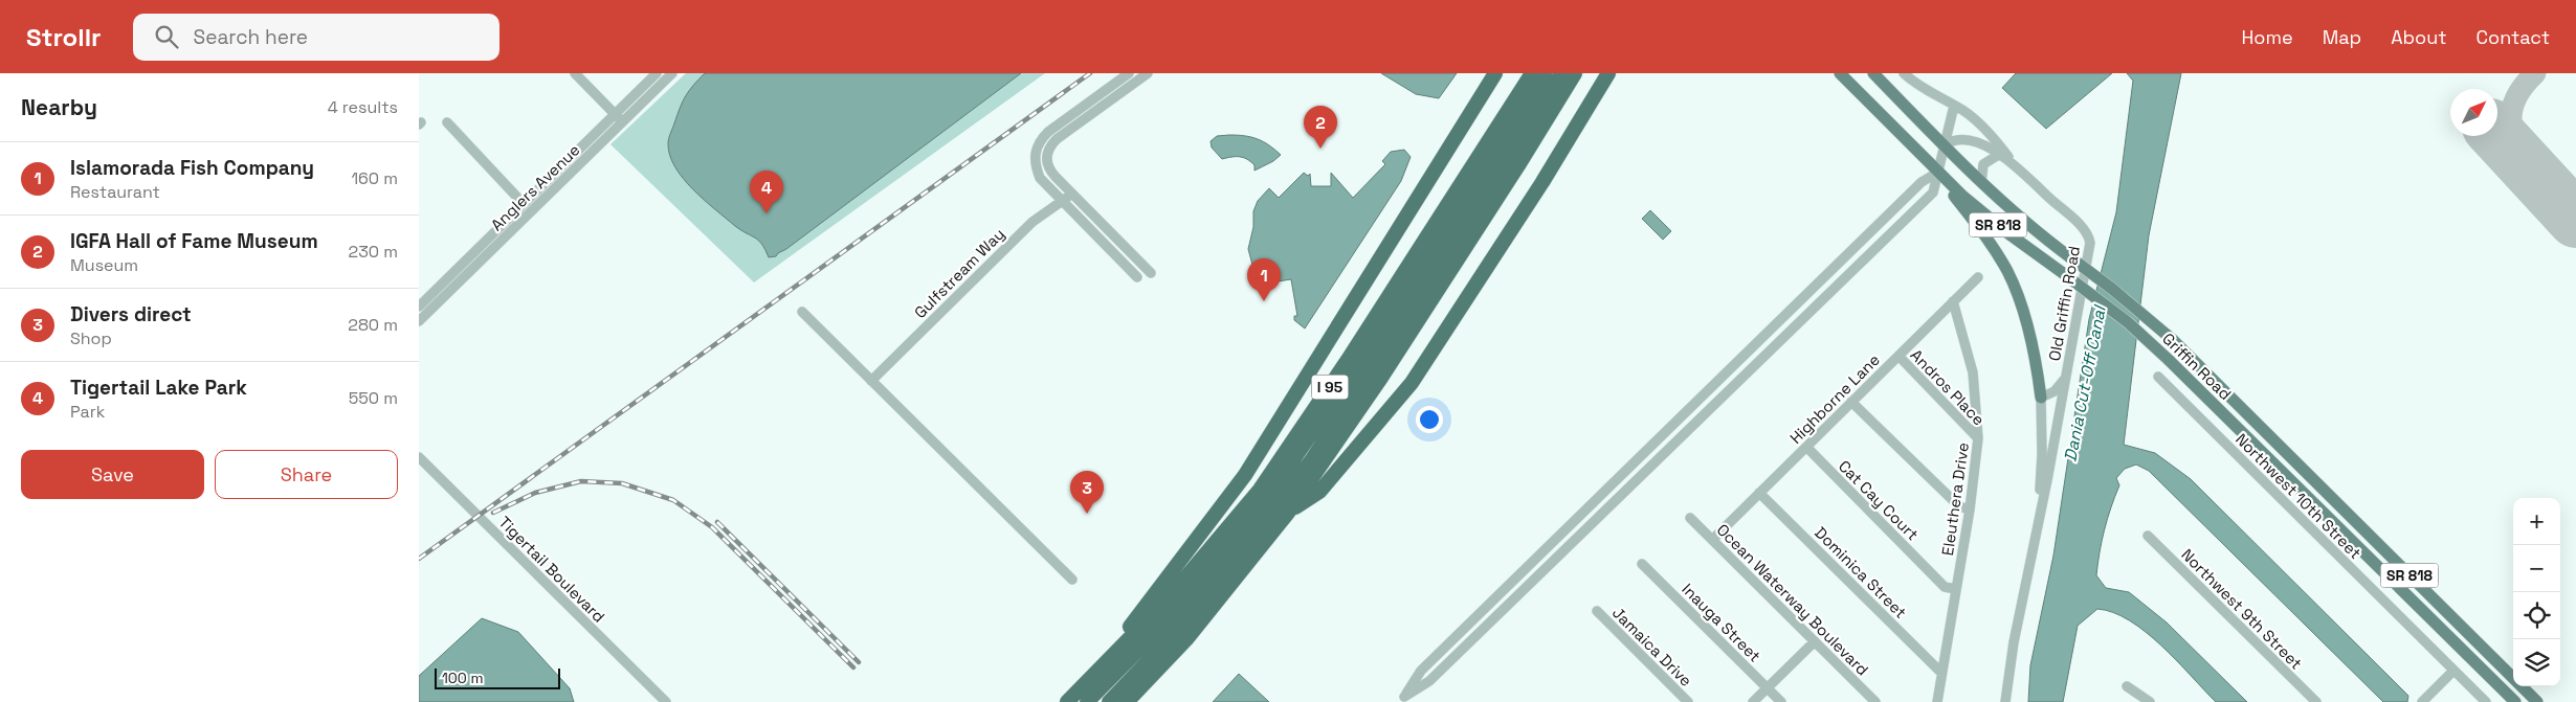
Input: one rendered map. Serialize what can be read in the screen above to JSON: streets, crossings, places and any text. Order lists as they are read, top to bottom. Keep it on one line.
{"streets":{"highway":["I 95"],"main road":["SR 818","Griffin Road"],"street":["Anglers Avenue","Gulfstream Way","Old Griffin Road","Andros Place","Highborne Lane","Northwest 10th Street","Eleuthera Drive","Cat Cay Court","Tigertail Boulevard","Dominica Street","Ocean Waterway Boulevard","Northwest 9th Street","Inauga Street","Jamaica Drive"]},"crossings":[["Old Griffin Road","Griffin Road"],["Andros Place","Highborne Lane"],["Andros Place","Eleuthera Drive"],["Highborne Lane","Eleuthera Drive"],["Highborne Lane","Cat Cay Court"],["Highborne Lane","Dominica Street"],["Highborne Lane","Ocean Waterway Boulevard"],["Eleuthera Drive","Cat Cay Court"],["Eleuthera Drive","Dominica Street"]],"water":["Dania Cut-Off Canal"],"scale_bar":"100 m","north":"top right","page":{"header":"Strollr","search":"Search here","nav":["Home","Map","About","Contact"],"heading":["Nearby","4 results"],"pins":["2","4","1","3"],"list":[{"mark":"1","name":"Islamorada Fish Company","note":"Restaurant","value":"160 m"},{"mark":"2","name":"IGFA Hall of Fame Museum","note":"Museum","value":"230 m"},{"mark":"3","name":"Divers direct","note":"Shop","value":"280 m"},{"mark":"4","name":"Tigertail Lake Park","note":"Park","value":"550 m"}],"buttons":["Save","Share"],"map_buttons":["+","−"],"scale":"100 m"}}
